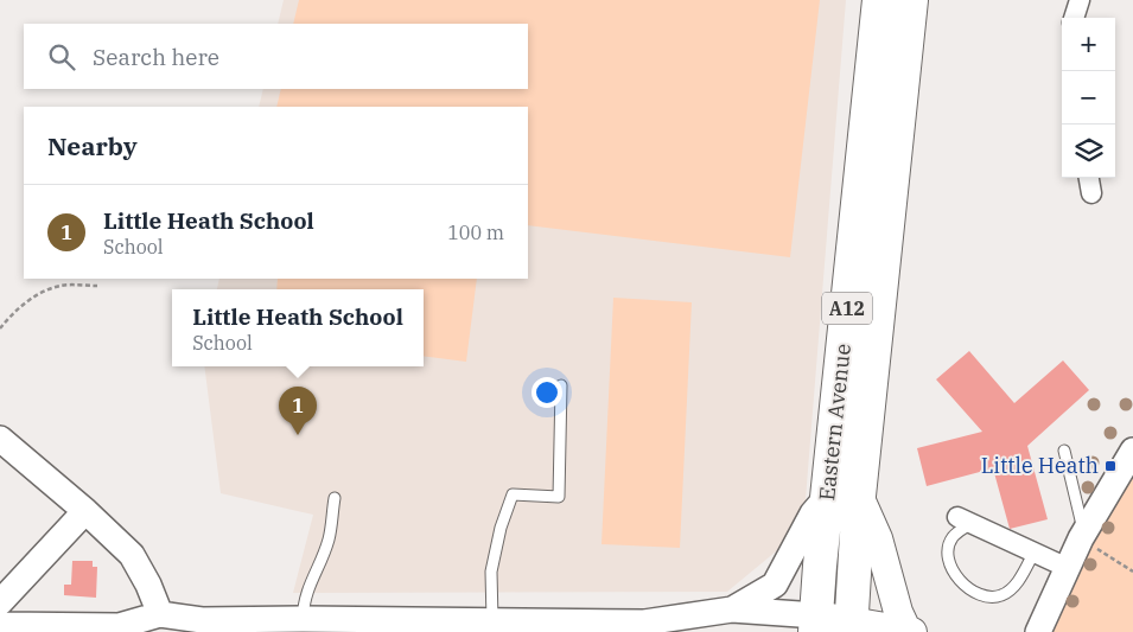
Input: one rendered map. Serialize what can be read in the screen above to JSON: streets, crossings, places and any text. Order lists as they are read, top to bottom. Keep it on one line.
{"streets":{"highway":["A12","Eastern Avenue"]},"places":{"transit":["Little Heath"]},"page":{"map_buttons":["+","−"],"search":"Search here","heading":"Nearby","list":[{"mark":"1","name":"Little Heath School","note":"School","value":"100 m"}],"popup":["Little Heath School","School"],"pins":"1"}}
